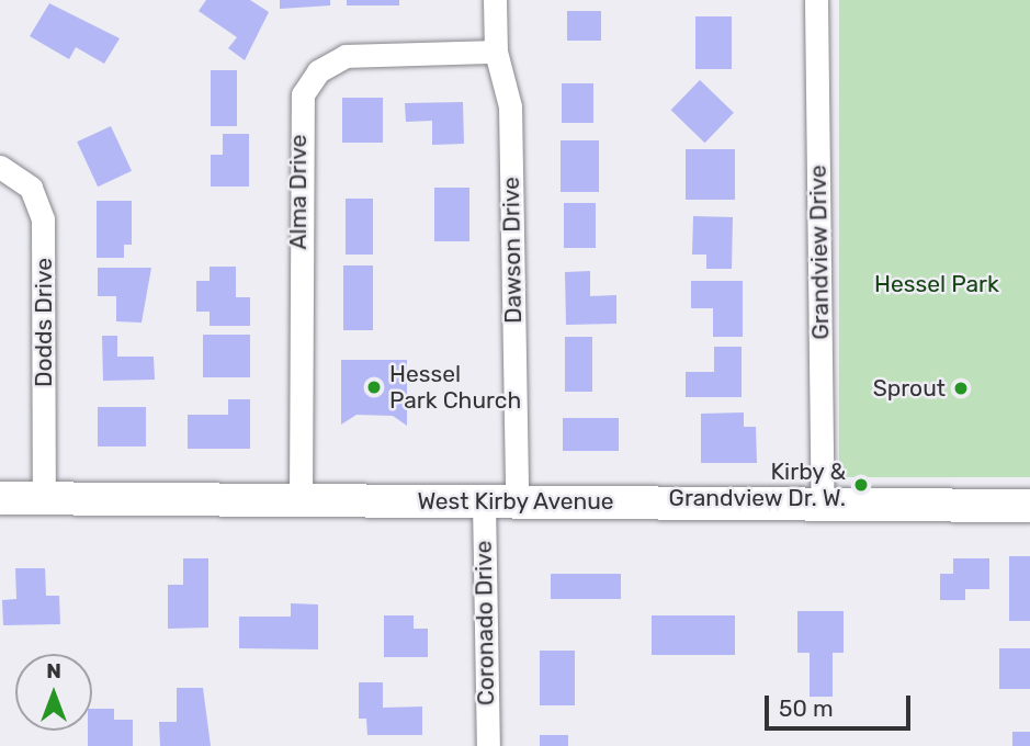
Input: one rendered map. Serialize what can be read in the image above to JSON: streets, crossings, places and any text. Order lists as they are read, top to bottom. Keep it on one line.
{"streets":{"main road":["West Kirby Avenue"],"street":["Alma Drive","Dawson Drive","Grandview Drive","Dodds Drive","Coronado Drive"]},"crossings":[["Alma Drive","Dawson Drive"],["Alma Drive","West Kirby Avenue"],["Dawson Drive","West Kirby Avenue"],["Grandview Drive","West Kirby Avenue"],["Dodds Drive","West Kirby Avenue"],["West Kirby Avenue","Coronado Drive"]],"parks":["Hessel Park"],"places":["Hessel Park Church","Sprout","Kirby & Grandview Dr. W."],"scale_bar":"50 m","north":"top"}
